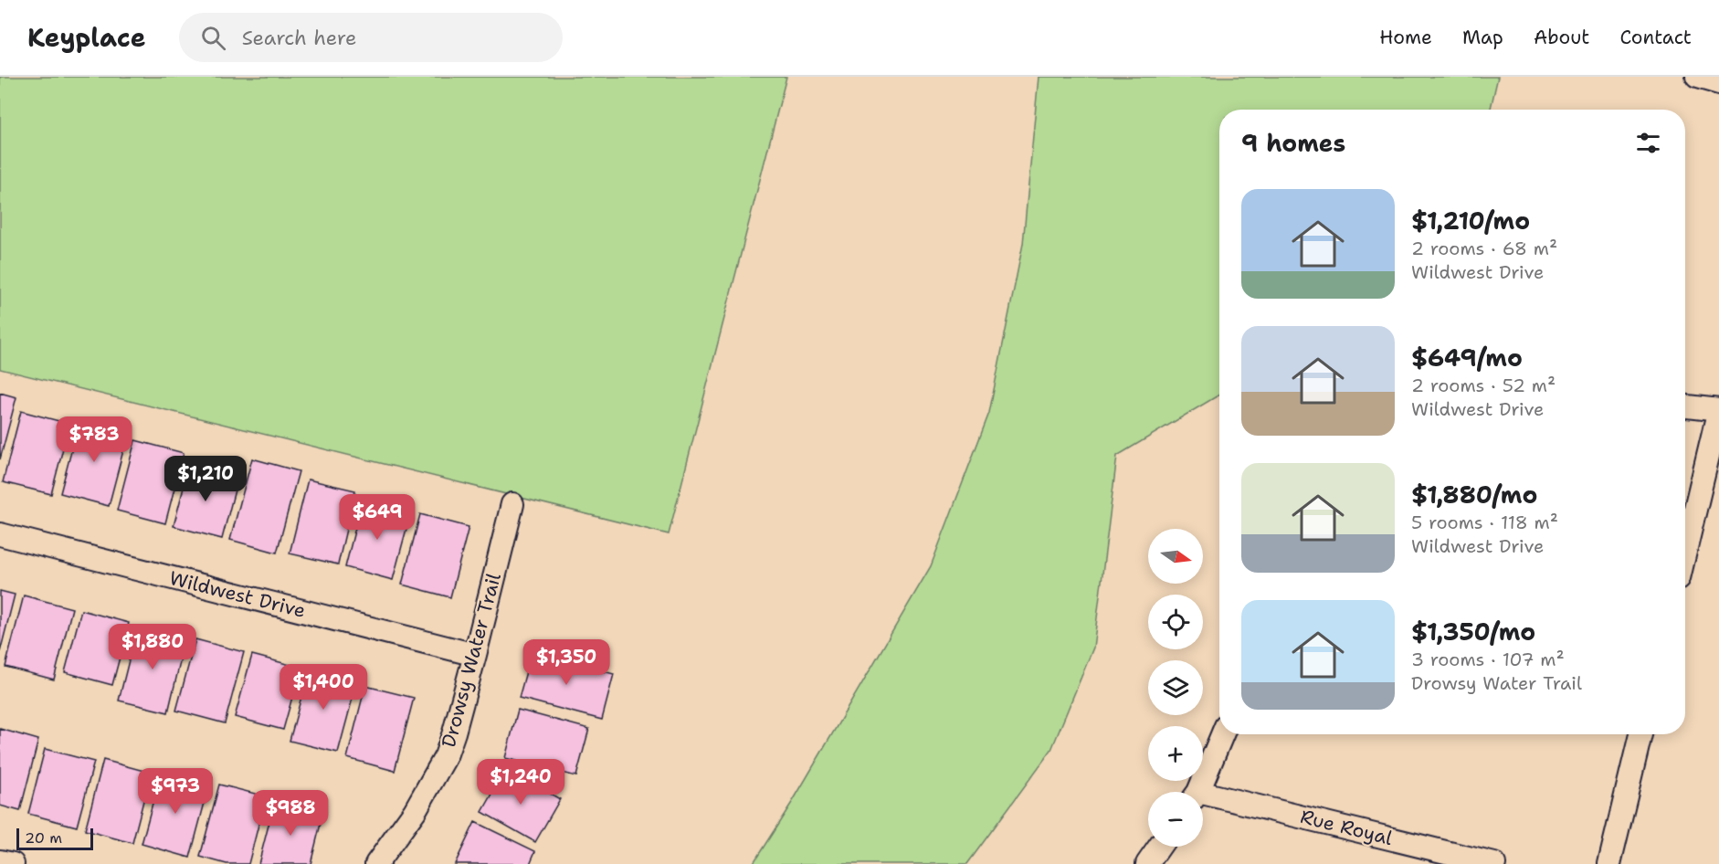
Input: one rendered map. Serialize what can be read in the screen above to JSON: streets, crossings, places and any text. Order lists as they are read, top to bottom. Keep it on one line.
{"streets":{"street":["Wildwest Drive","Drowsy Water Trail","Rue Royal"]},"crossings":[["Wildwest Drive","Drowsy Water Trail"]],"scale_bar":"20 m","north":"right","page":{"header":"Keyplace","search":"Search here","nav":["Home","Map","About","Contact"],"heading":"9 homes","list":[{"name":"$1,210/mo","note":"2 rooms · 68 m² · Wildwest Drive"},{"name":"$649/mo","note":"2 rooms · 52 m² · Wildwest Drive"},{"name":"$1,880/mo","note":"5 rooms · 118 m² · Wildwest Drive"},{"name":"$1,350/mo","note":"3 rooms · 107 m² · Drowsy Water Trail"}],"price":["$783","$1,210","$649","$1,880","$1,350","$1,400","$1,240","$973","$988"],"map_buttons":["+","−"],"scale":"20 m"}}
